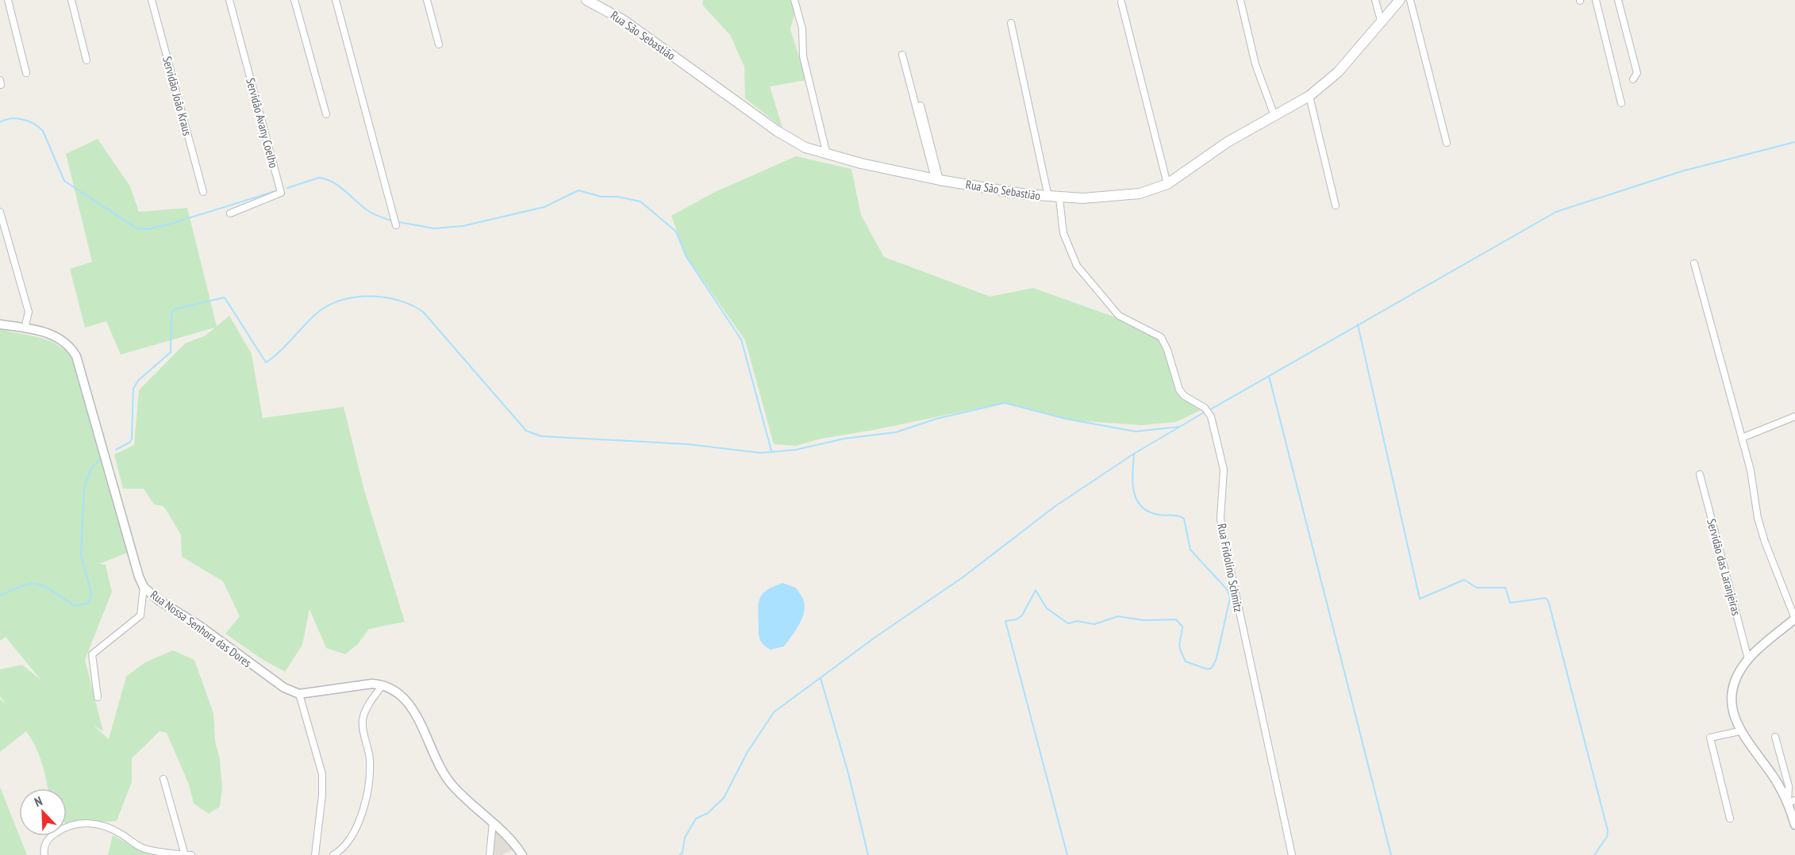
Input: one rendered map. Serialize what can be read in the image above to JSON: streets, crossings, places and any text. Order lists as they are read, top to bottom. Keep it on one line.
{"streets":{"main road":["Rua São Sebastião"],"street":["Servidão João Kraus","Servidão Avany Coelho","Servidão das Laranjeiras","Rua Fridolino Schmitz","Rua Nossa Senhora das Dores"]},"crossings":[["Rua São Sebastião","Rua Fridolino Schmitz"]],"north":"top left"}
